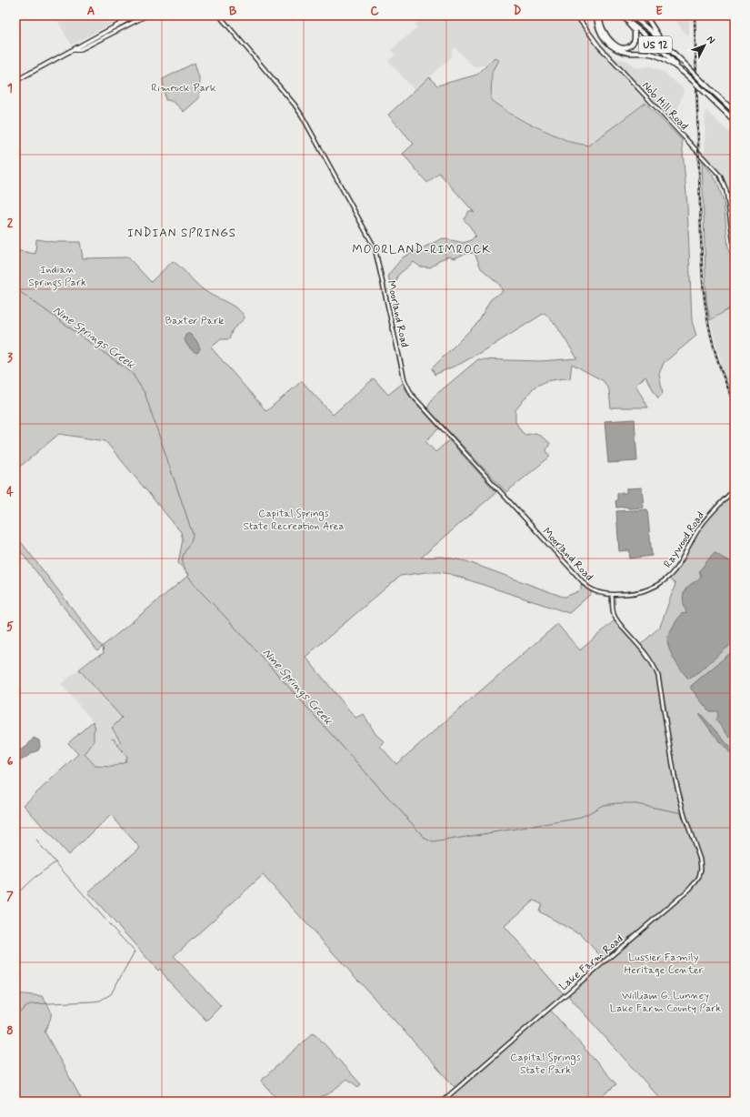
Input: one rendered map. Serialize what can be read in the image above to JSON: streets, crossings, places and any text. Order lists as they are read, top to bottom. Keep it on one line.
{"streets":{"highway":["US 12"],"street":["Nob Hill Road","Moorland Road","Raywood Road","Lake Farm Road"]},"crossings":[["Moorland Road","Raywood Road"],["Raywood Road","Lake Farm Road"]],"districts":["INDIAN SPRINGS","MOORLAND-RIMROCK"],"water":["Nine Springs Creek"],"parks":["Rimrock Park","Indian Springs Park","Baxter Park","Capital Springs State Recreation Area","Lussier Family Heritage Center","William G. Lunney Lake Farm County Park","Capital Springs State Park"],"north":"top right","grid":{"columns":["A","B","C","D","E"],"rows":["1","2","3","4","5","6","7","8"]}}
